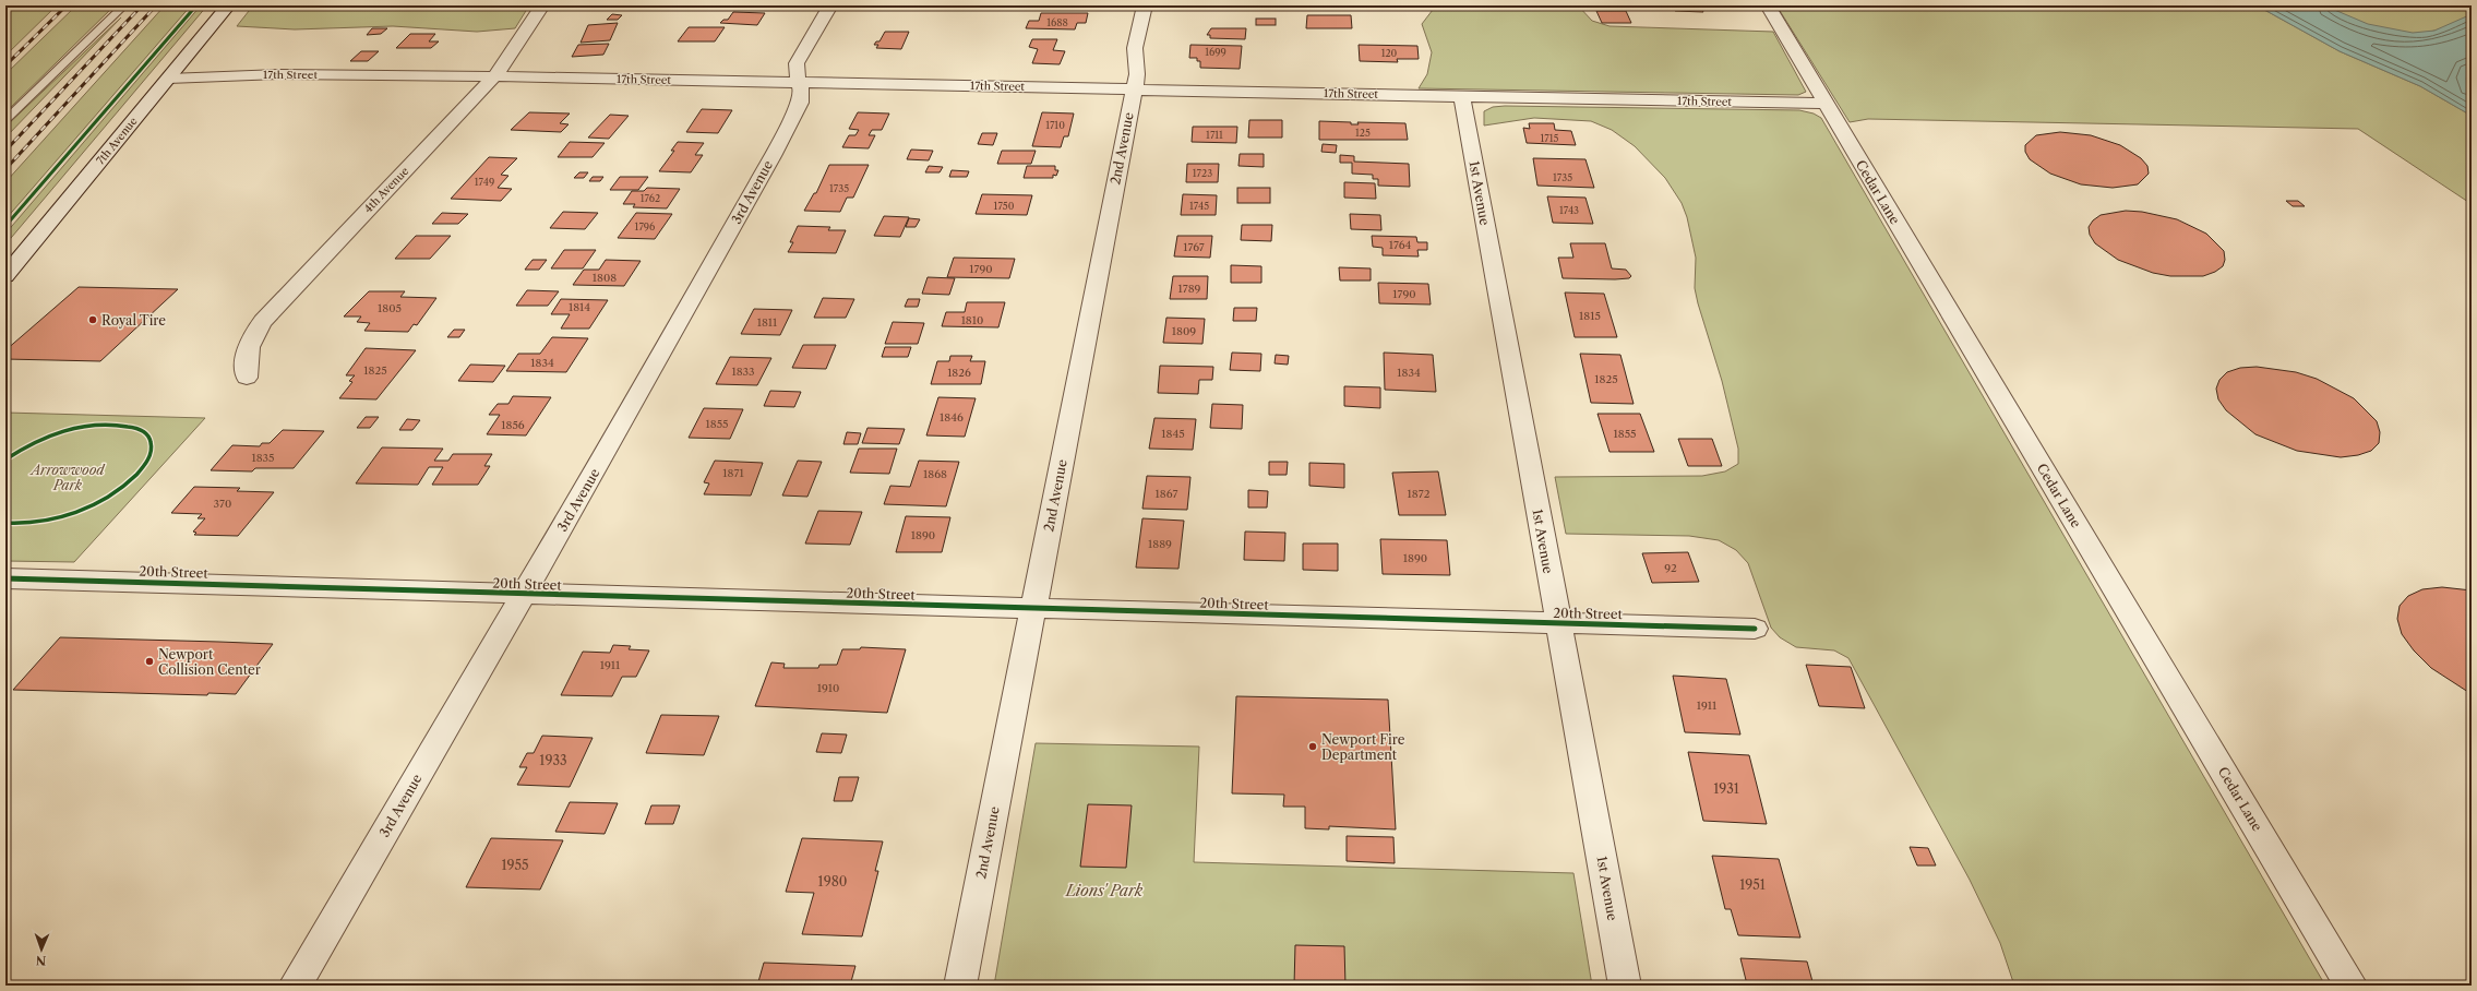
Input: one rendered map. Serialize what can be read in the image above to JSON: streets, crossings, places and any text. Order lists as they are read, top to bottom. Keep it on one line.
{"streets":{"street":["17th Street","7th Avenue","2nd Avenue","4th Avenue","3rd Avenue","Cedar Lane","1st Avenue","20th Street"]},"crossings":[["17th Street","7th Avenue"],["17th Street","2nd Avenue"],["17th Street","4th Avenue"],["17th Street","3rd Avenue"],["17th Street","Cedar Lane"],["17th Street","1st Avenue"],["2nd Avenue","20th Street"],["3rd Avenue","20th Street"],["1st Avenue","20th Street"]],"parks":["Arrowwood Park","Lions' Park"],"places":["Royal Tire","Newport Collision Center","Newport Fire Department"],"house_numbers":["1688","1699","120","1710","125","1711","1715","1723","1735","1749","1735","1762","1750","1745","1743","1796","1764","1767","1790","1808","1789","1790","1814","1805","1815","1810","1811","1809","1834","1825","1833","1826","1834","1825","1846","1855","1856","1845","1855","1835","1871","1868","1867","1872","370","1890","1889","1890","92","1911","1910","1911","1933","1931","1955","1980","1951"],"north":"bottom"}
